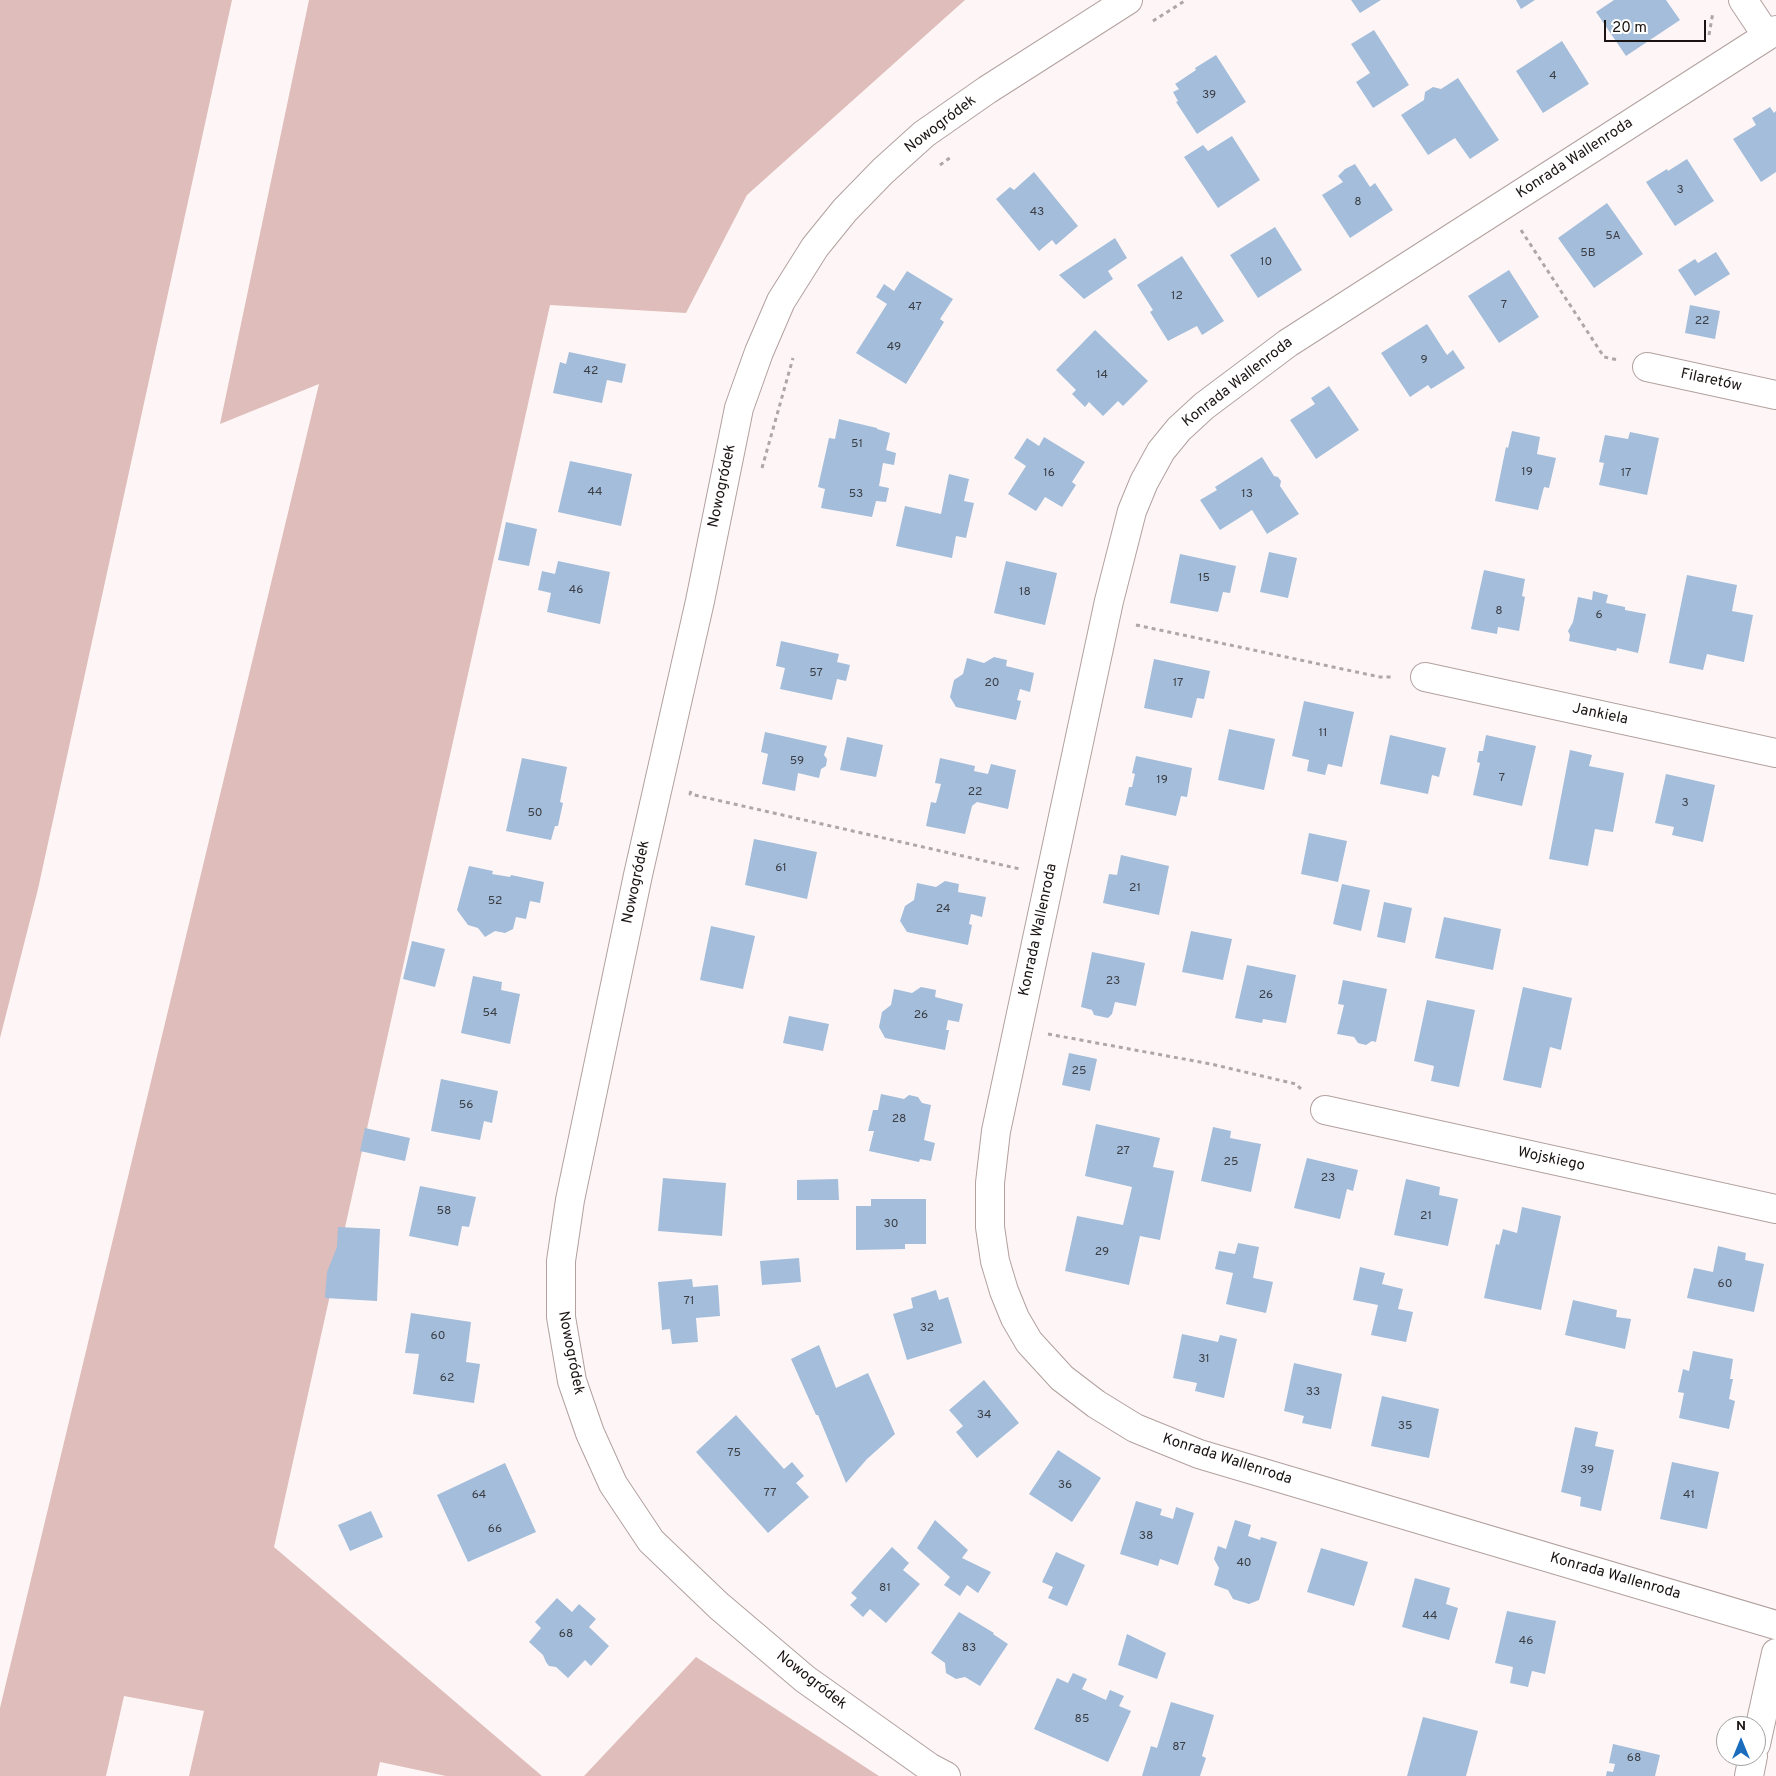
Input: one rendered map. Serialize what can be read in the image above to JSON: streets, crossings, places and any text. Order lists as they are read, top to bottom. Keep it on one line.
{"streets":{"street":["Nowogródek","Konrada Wallenroda","Filaretów","Jankiela","Wojskiego"]},"house_numbers":["4","39","3","8","43","5A","5B","10","12","7","47","22","49","9","42","14","51","19","16","17","44","53","13","15","46","18","8","6","57","20","17","11","59","7","19","22","3","50","61","21","52","24","23","26","54","26","25","56","28","27","25","23","58","21","30","29","60","71","32","60","31","62","33","34","35","75","39","36","77","64","41","66","38","40","81","44","68","46","83","85","87","68"],"scale_bar":"20 m","north":"top"}
